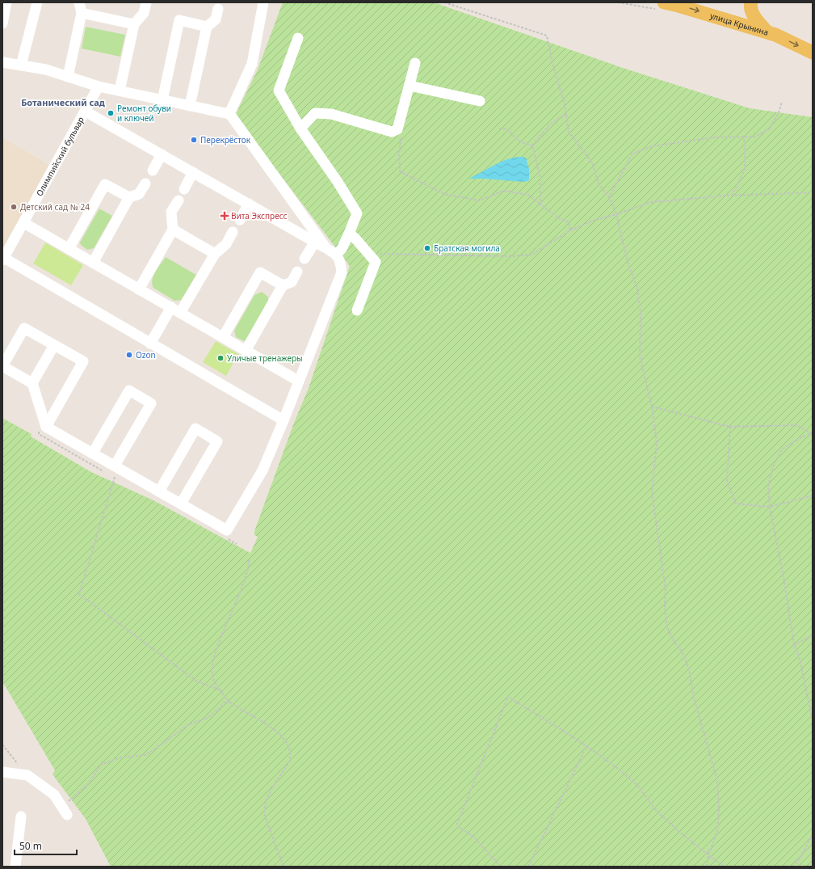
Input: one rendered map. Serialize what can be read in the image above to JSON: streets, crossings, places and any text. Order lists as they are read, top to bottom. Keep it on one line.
{"streets":{"main road":["улица Крынина"],"street":["Олимпийский бульвар"]},"one_way":["улица Крынина"],"districts":["Ботанический сад"],"places":{"other":["Ремонт обуви и ключей","Перекрёсток","Детский сад № 24","Братская могила","Ozon","Уличые тренажеры"],"health":["Вита Экспресс"]},"scale_bar":"50 m"}
